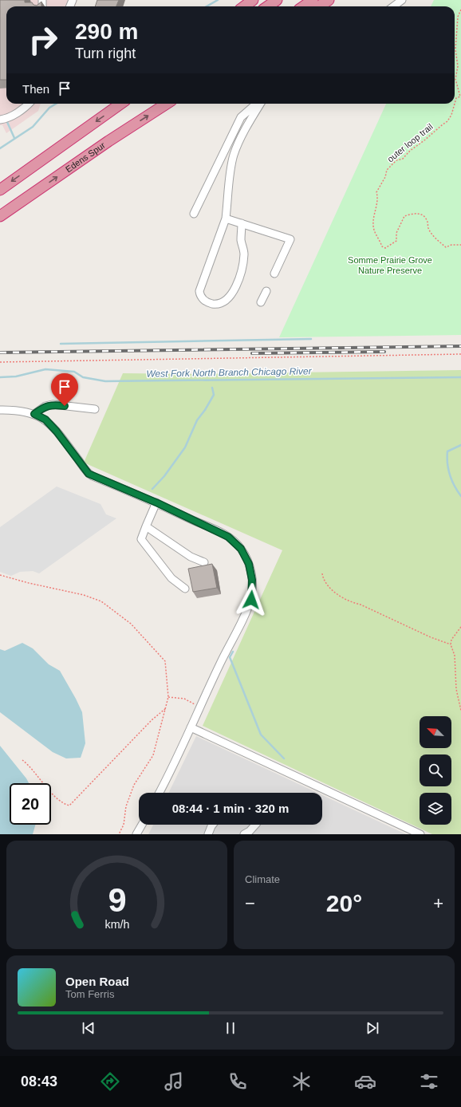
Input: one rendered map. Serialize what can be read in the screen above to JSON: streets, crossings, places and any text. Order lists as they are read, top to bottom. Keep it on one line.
{"streets":{"highway":["Edens Spur"],"path":["outer loop trail"]},"water":["West Fork North Branch Chicago River"],"parks":["Somme Prairie Grove Nature Preserve"],"north":"top left","page":{"turn":["290 m","Turn right"],"then":"Then","limit":"20","trip":"08:44 · 1 min · 320 m","tile":"Climate","heat":["−","20°","+"],"song":["Open Road","Tom Ferris"],"tabs":"08:43","gauge":["9","km/h"]}}
